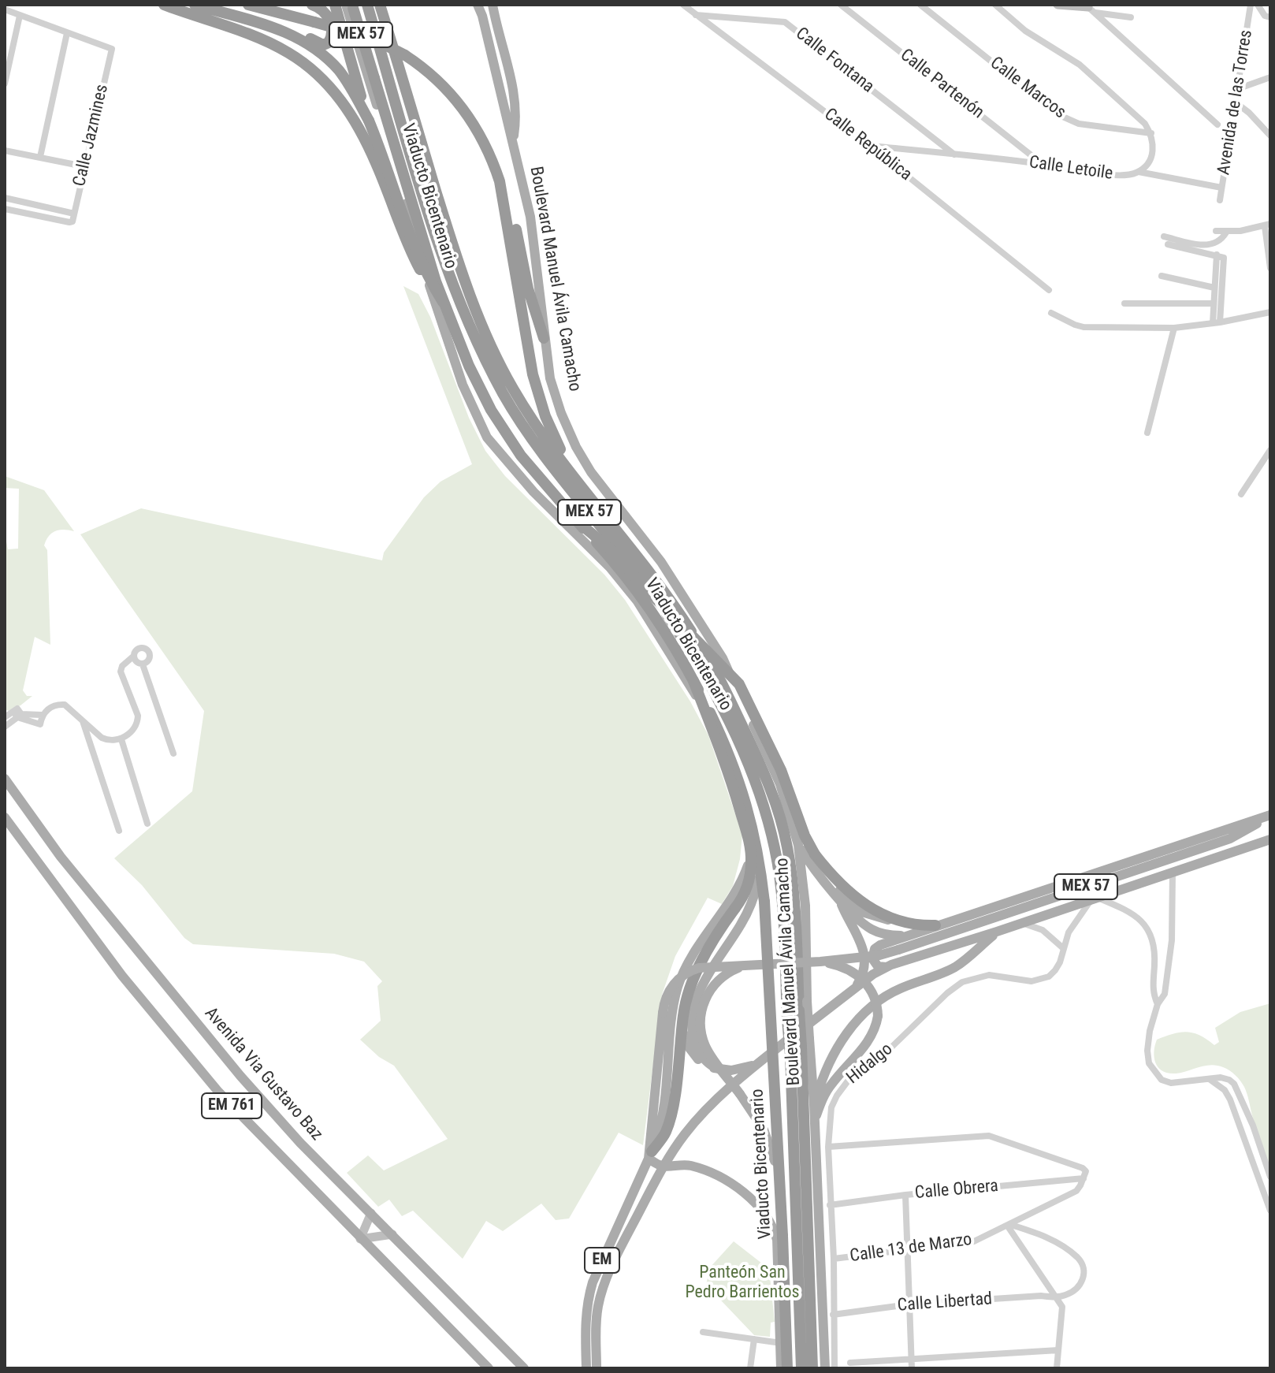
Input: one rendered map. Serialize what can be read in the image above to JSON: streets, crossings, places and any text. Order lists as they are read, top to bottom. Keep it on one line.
{"streets":{"highway":["MEX 57","Viaducto Bicentenario","Boulevard Manuel Ávila Camacho"],"main road":["Avenida Via Gustavo Baz","EM 761","EM"],"street":["Calle Fontana","Calle Partenón","Calle Marcos","Avenida de las Torres","Calle Jazmines","Calle República","Calle Letoile","Hidalgo","Calle Obrera","Calle 13 de Marzo","Calle Libertad"]},"crossings":[["MEX 57","Boulevard Manuel Ávila Camacho"],["MEX 57","Hidalgo"],["Calle Fontana","Calle República"],["Calle Fontana","Calle Letoile"],["Calle Partenón","Calle Letoile"],["Calle Marcos","Calle Letoile"],["Calle República","Calle Letoile"],["Viaducto Bicentenario","Boulevard Manuel Ávila Camacho"],["Hidalgo","Calle Obrera"],["Hidalgo","Calle 13 de Marzo"],["Hidalgo","Calle Libertad"],["Calle Obrera","Calle 13 de Marzo"]],"parks":["Panteón San Pedro Barrientos"]}
